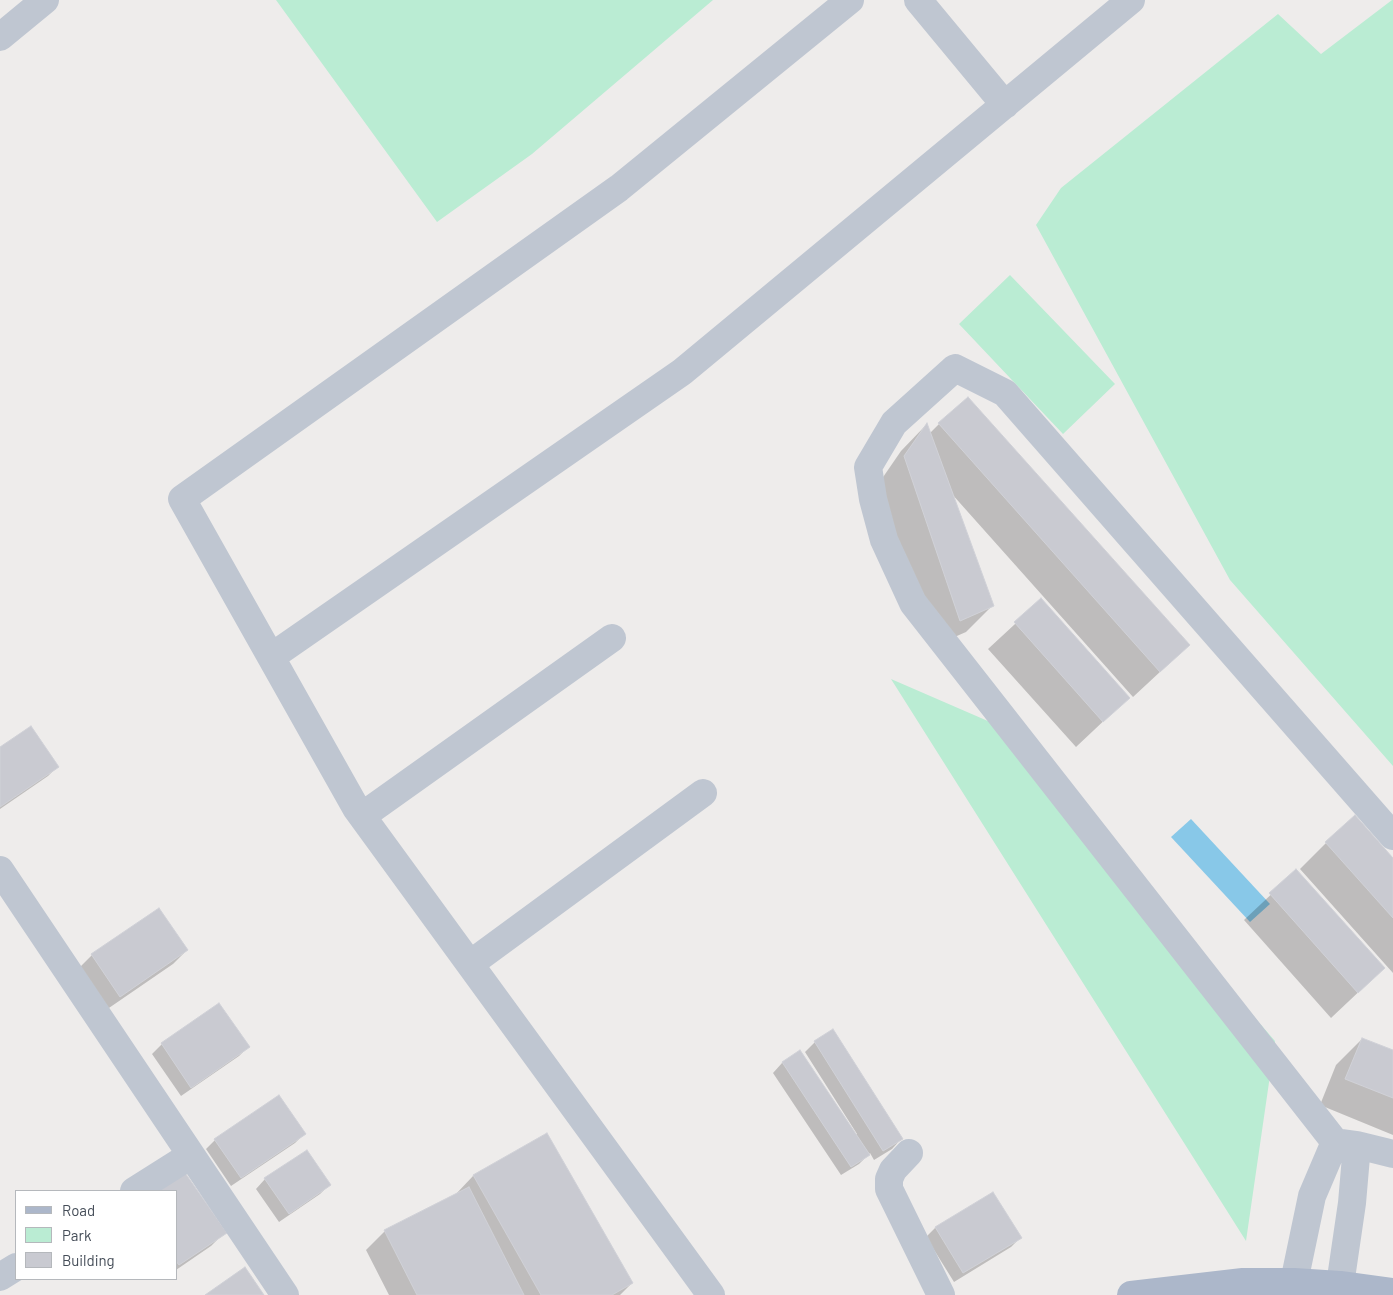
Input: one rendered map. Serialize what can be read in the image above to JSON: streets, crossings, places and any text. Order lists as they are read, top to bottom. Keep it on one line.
{"legend":["Road","Park","Building"]}
